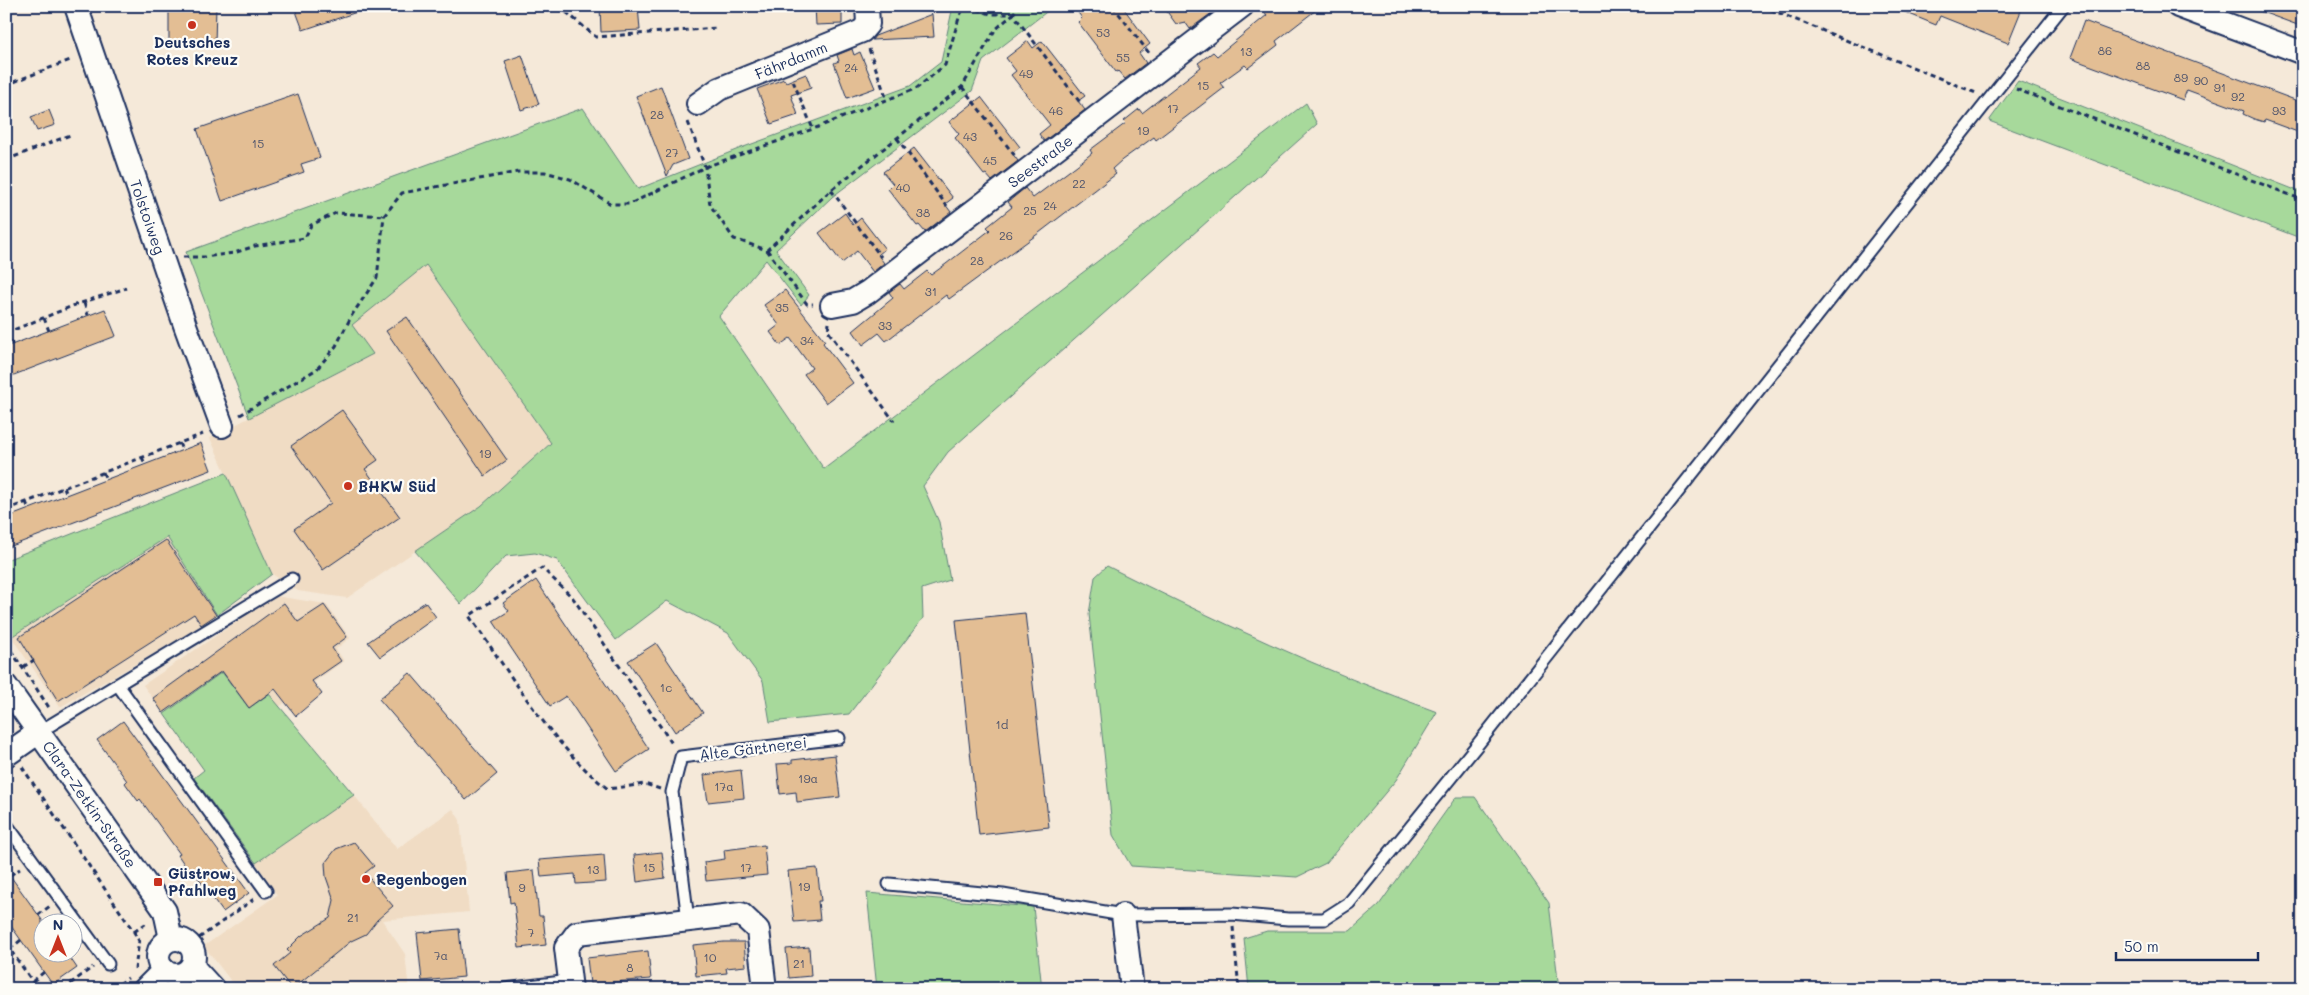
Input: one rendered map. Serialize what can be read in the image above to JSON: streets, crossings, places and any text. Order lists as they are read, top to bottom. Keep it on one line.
{"streets":{"street":["Fährdamm","Seestraße","Tolstoiweg","Clara-Zetkin-Straße"],"lane":["Alte Gärtnerei"]},"places":{"other":["Deutsches Rotes Kreuz","BHKW Süd","Regenbogen"],"transit":["Güstrow, Pfahlweg"]},"house_numbers":["53","86","13","55","88","24","49","89","90","15","91","92","17","46","93","28","19","43","15","27","45","22","40","24","25","38","26","28","31","35","33","34","19","1c","1d","19a","17a","15","17","13","19","9","21","7","7a","10","21","8"],"scale_bar":"50 m","north":"top"}
